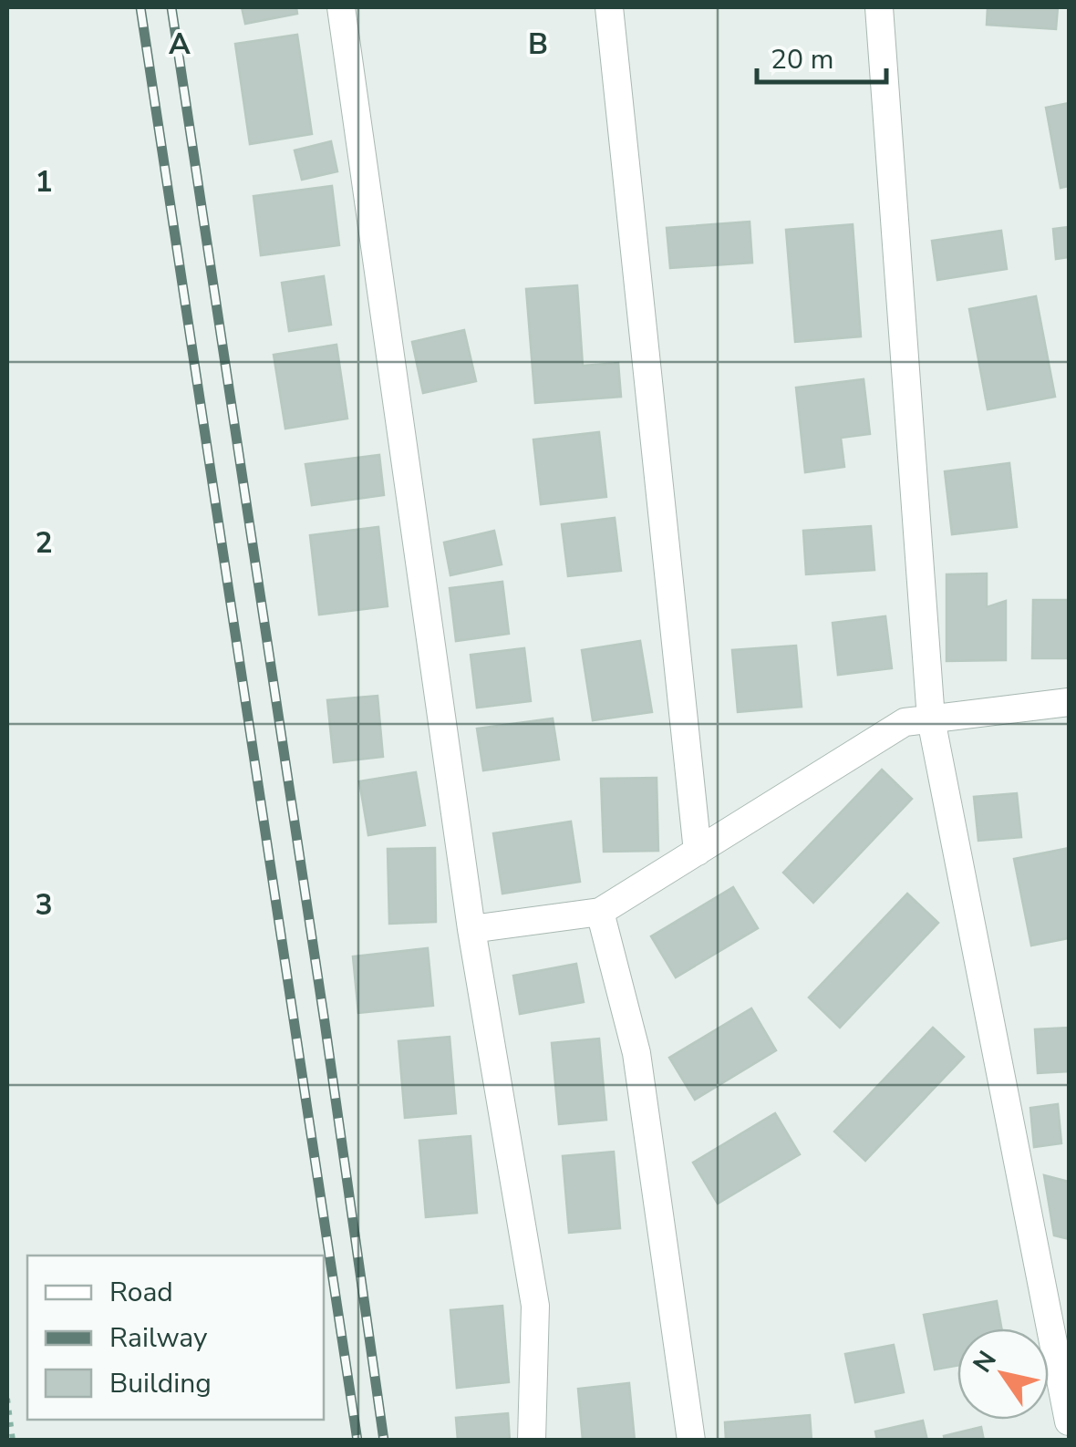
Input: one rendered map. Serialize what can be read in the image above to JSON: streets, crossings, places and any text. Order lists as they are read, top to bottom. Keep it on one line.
{"legend":["Road","Railway","Building"],"scale_bar":"20 m","north":"top left","grid":{"columns":["A","B"],"rows":["1","2","3"]}}
